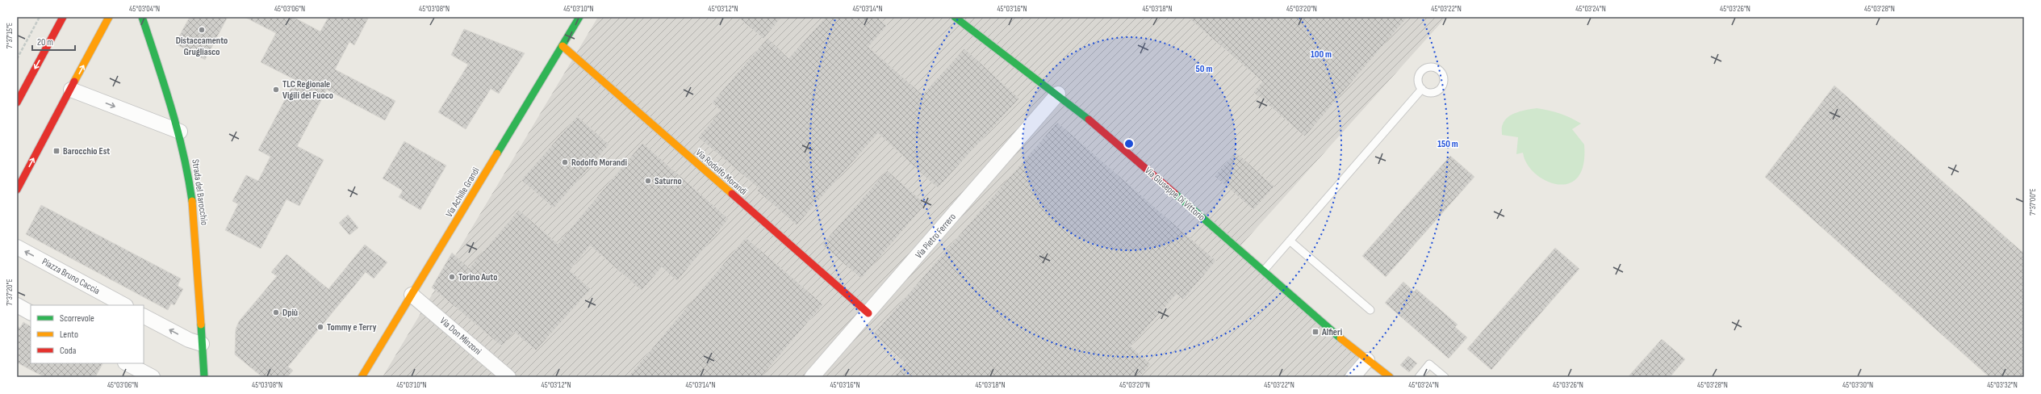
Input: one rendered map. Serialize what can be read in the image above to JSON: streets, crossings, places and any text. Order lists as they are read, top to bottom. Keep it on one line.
{"streets":{"street":["Via Rodolfo Morandi","Strada del Barocchio","Via Achille Grandi","Via Giuseppe Di Vittorio","Via Pietro Ferrero","Piazza Bruno Caccia","Via Don Minzoni"]},"crossings":[["Via Rodolfo Morandi","Via Achille Grandi"],["Via Rodolfo Morandi","Via Pietro Ferrero"],["Via Achille Grandi","Via Don Minzoni"],["Via Giuseppe Di Vittorio","Via Pietro Ferrero"]],"one_way":["Piazza Bruno Caccia"],"places":{"other":["Distaccamento Grugliasco","TLC Regionale Vigili del Fuoco","Rodolfo Morandi","Saturno","Torino Auto","Dpiù","Tommy e Terry"],"transit":["Barocchio Est","Alfieri"]},"legend":["Scorrevole","Lento","Coda"],"scale_bar":"20 m","coordinates":["45°03'04\"N","45°03'06\"N","45°03'08\"N","45°03'10\"N","45°03'12\"N","45°03'14\"N","45°03'16\"N","45°03'18\"N","45°03'20\"N","45°03'22\"N","45°03'24\"N","45°03'26\"N","45°03'28\"N","7°37'15\"E","7°37'00\"E","7°37'20\"E","45°03'30\"N","45°03'32\"N"],"rings":["100 m","50 m","150 m"]}
